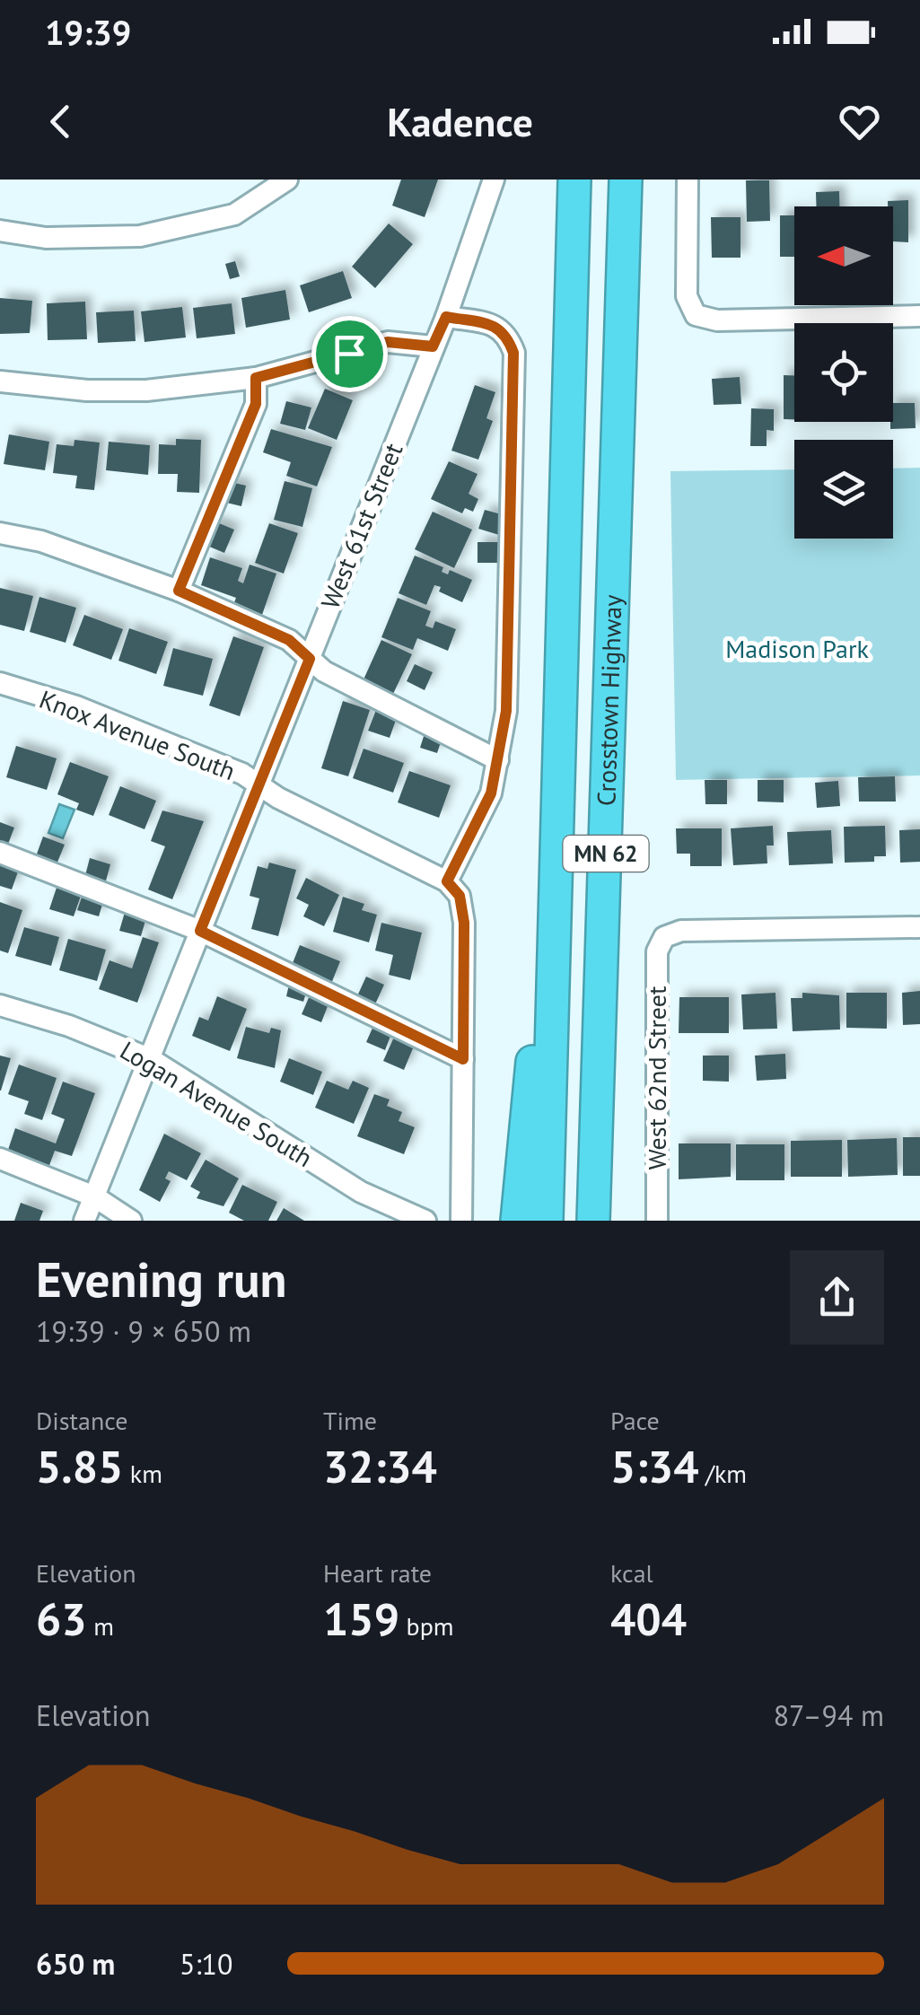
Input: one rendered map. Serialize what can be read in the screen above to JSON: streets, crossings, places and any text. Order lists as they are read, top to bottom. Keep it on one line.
{"streets":{"highway":["Crosstown Highway","MN 62"],"street":["West 61st Street","Knox Avenue South","West 62nd Street","Logan Avenue South"]},"crossings":[["West 61st Street","Knox Avenue South"],["West 61st Street","Logan Avenue South"]],"parks":["Madison Park"],"north":"left","page":{"status":"19:39","header":"Kadence","heading":["Evening run","19:39 · 9 × 650 m"],"stats":[["Distance","5.85 km"],["Time","32:34"],["Pace","5:34 /km"],["Elevation","63 m"],["Heart rate","159 bpm"],["kcal","404"]],"chart":["Elevation","87–94 m"],"list":[{"name":"650 m","note":"5:10"}]}}
